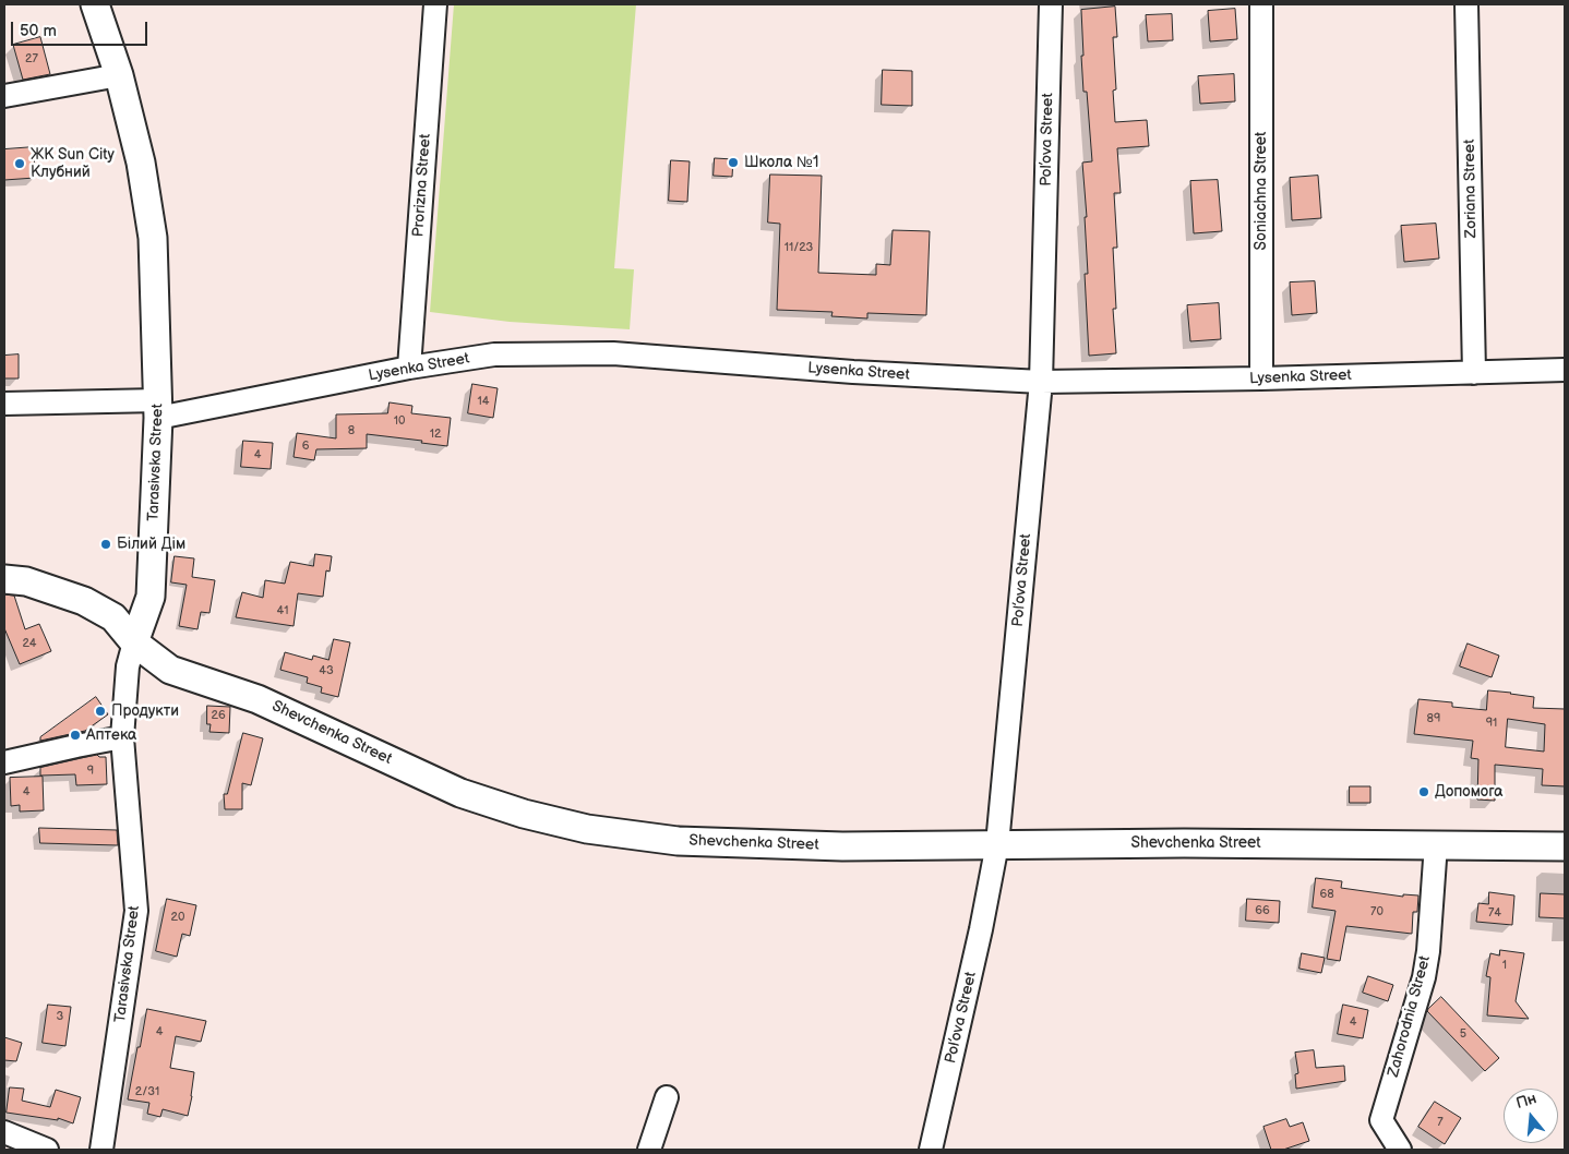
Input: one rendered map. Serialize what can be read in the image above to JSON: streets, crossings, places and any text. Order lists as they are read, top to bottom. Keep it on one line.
{"streets":{"street":["Pol’ova Street","Prorizna Street","Zoriana Street","Soniachna Street","Lysenka Street","Tarasivska Street","Shevchenka Street","Zahorodnia Street"]},"crossings":[["Pol’ova Street","Lysenka Street"],["Pol’ova Street","Shevchenka Street"],["Prorizna Street","Lysenka Street"],["Zoriana Street","Lysenka Street"],["Soniachna Street","Lysenka Street"],["Lysenka Street","Tarasivska Street"],["Tarasivska Street","Shevchenka Street"],["Shevchenka Street","Zahorodnia Street"]],"places":["Школа №1","ЖК Sun City Клубний","Білий Дім","Продукти","Аптека","Допомога"],"house_numbers":["27","11/23","14","10","8","12","6","4","41","24","43","26","89","91","9","4","68","66","70","74","20","1","3","4","4","5","2/31","7"],"scale_bar":"50 m","north":"top"}
